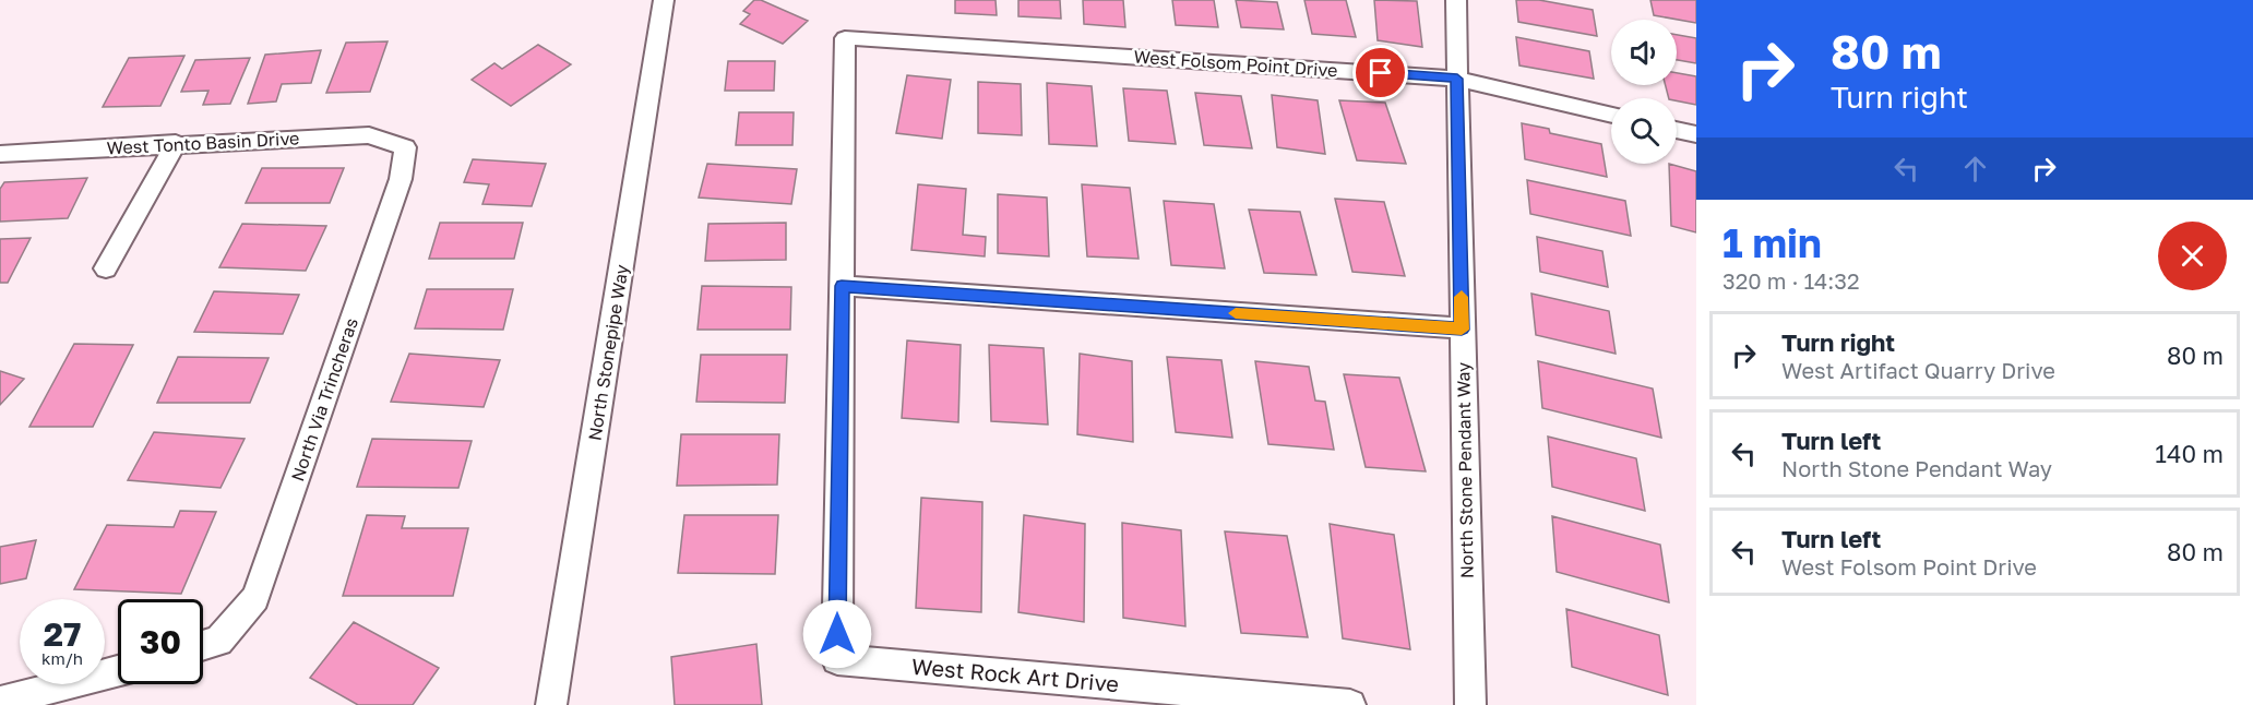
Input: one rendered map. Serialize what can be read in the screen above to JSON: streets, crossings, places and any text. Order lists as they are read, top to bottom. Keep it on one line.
{"streets":{"street":["West Folsom Point Drive","West Tonto Basin Drive","North Stonepipe Way","North Via Trincheras","North Stone Pendant Way","West Rock Art Drive"]},"crossings":[["West Folsom Point Drive","North Stone Pendant Way"],["West Folsom Point Drive","West Rock Art Drive"],["West Tonto Basin Drive","North Via Trincheras"]],"page":{"turn":["80 m","Turn right"],"heading":["1 min","320 m · 14:32"],"list":[{"name":"Turn right","note":"West Artifact Quarry Drive","value":"80 m"},{"name":"Turn left","note":"North Stone Pendant Way","value":"140 m"},{"name":"Turn left","note":"West Folsom Point Drive","value":"80 m"}],"speed":"27 km/h","limit":"30"}}
